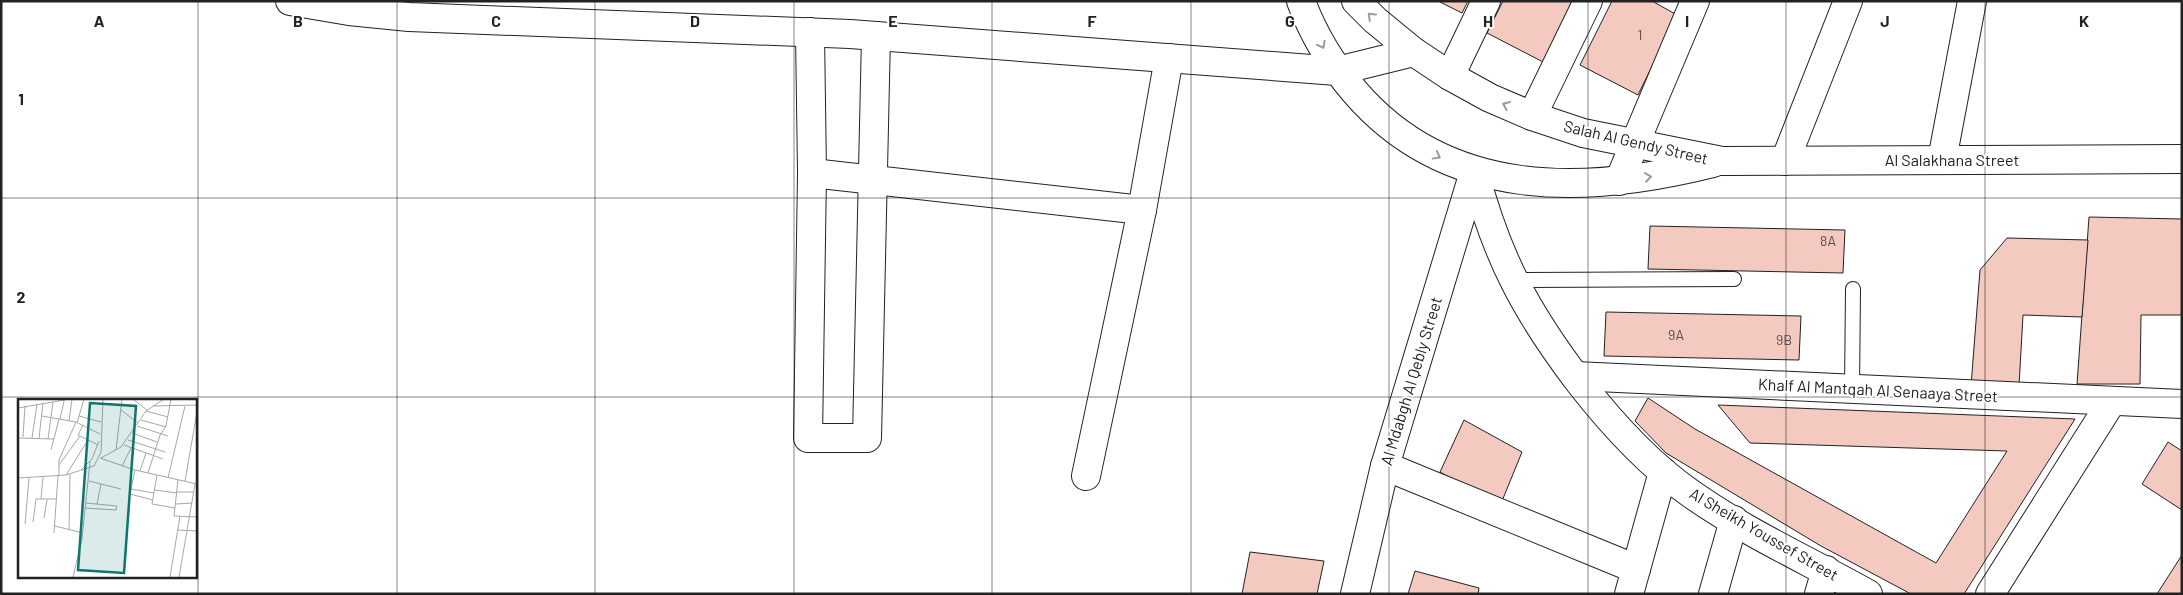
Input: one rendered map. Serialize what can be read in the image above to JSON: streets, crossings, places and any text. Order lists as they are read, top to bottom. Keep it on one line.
{"streets":{"street":["Salah Al Gendy Street","Al Salakhana Street","Al Mdabgh Al Qebly Street","Khalf Al Mantqah Al Senaaya Street","Al Sheikh Youssef Street"]},"crossings":[["Salah Al Gendy Street","Al Salakhana Street"],["Salah Al Gendy Street","Al Mdabgh Al Qebly Street"],["Salah Al Gendy Street","Al Sheikh Youssef Street"],["Al Mdabgh Al Qebly Street","Al Sheikh Youssef Street"],["Khalf Al Mantqah Al Senaaya Street","Al Sheikh Youssef Street"]],"house_numbers":["1","8A","9A","9B"],"grid":{"columns":["A","B","C","D","E","F","G","H","I","J","K"],"rows":["1","2"]}}
